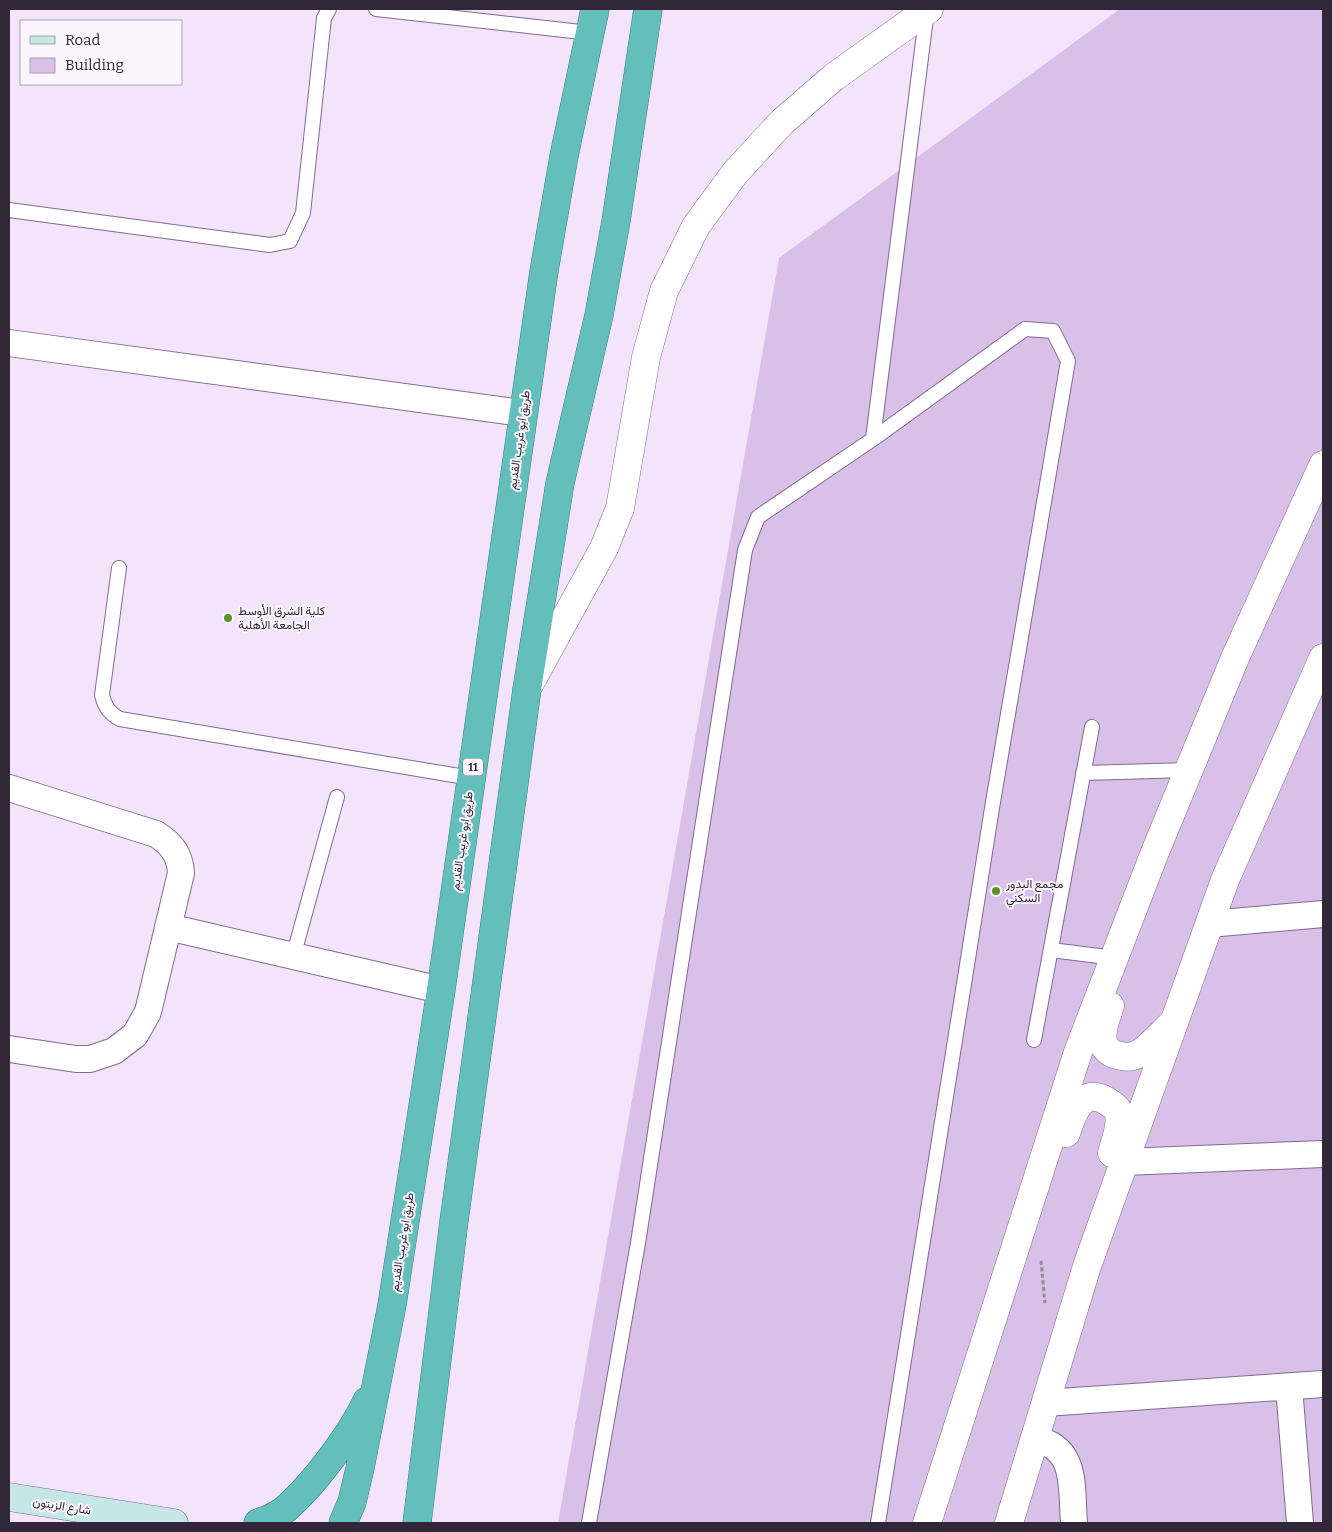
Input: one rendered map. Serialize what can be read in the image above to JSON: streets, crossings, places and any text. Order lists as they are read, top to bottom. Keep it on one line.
{"streets":{"highway":["طريق ابو غريب القديم","11"],"main road":["شارع الزيتون"]},"places":["كلية الشرق الأوسط الجامعة الأهلية","مجمع البدور السكني"],"legend":["Road","Building"]}
